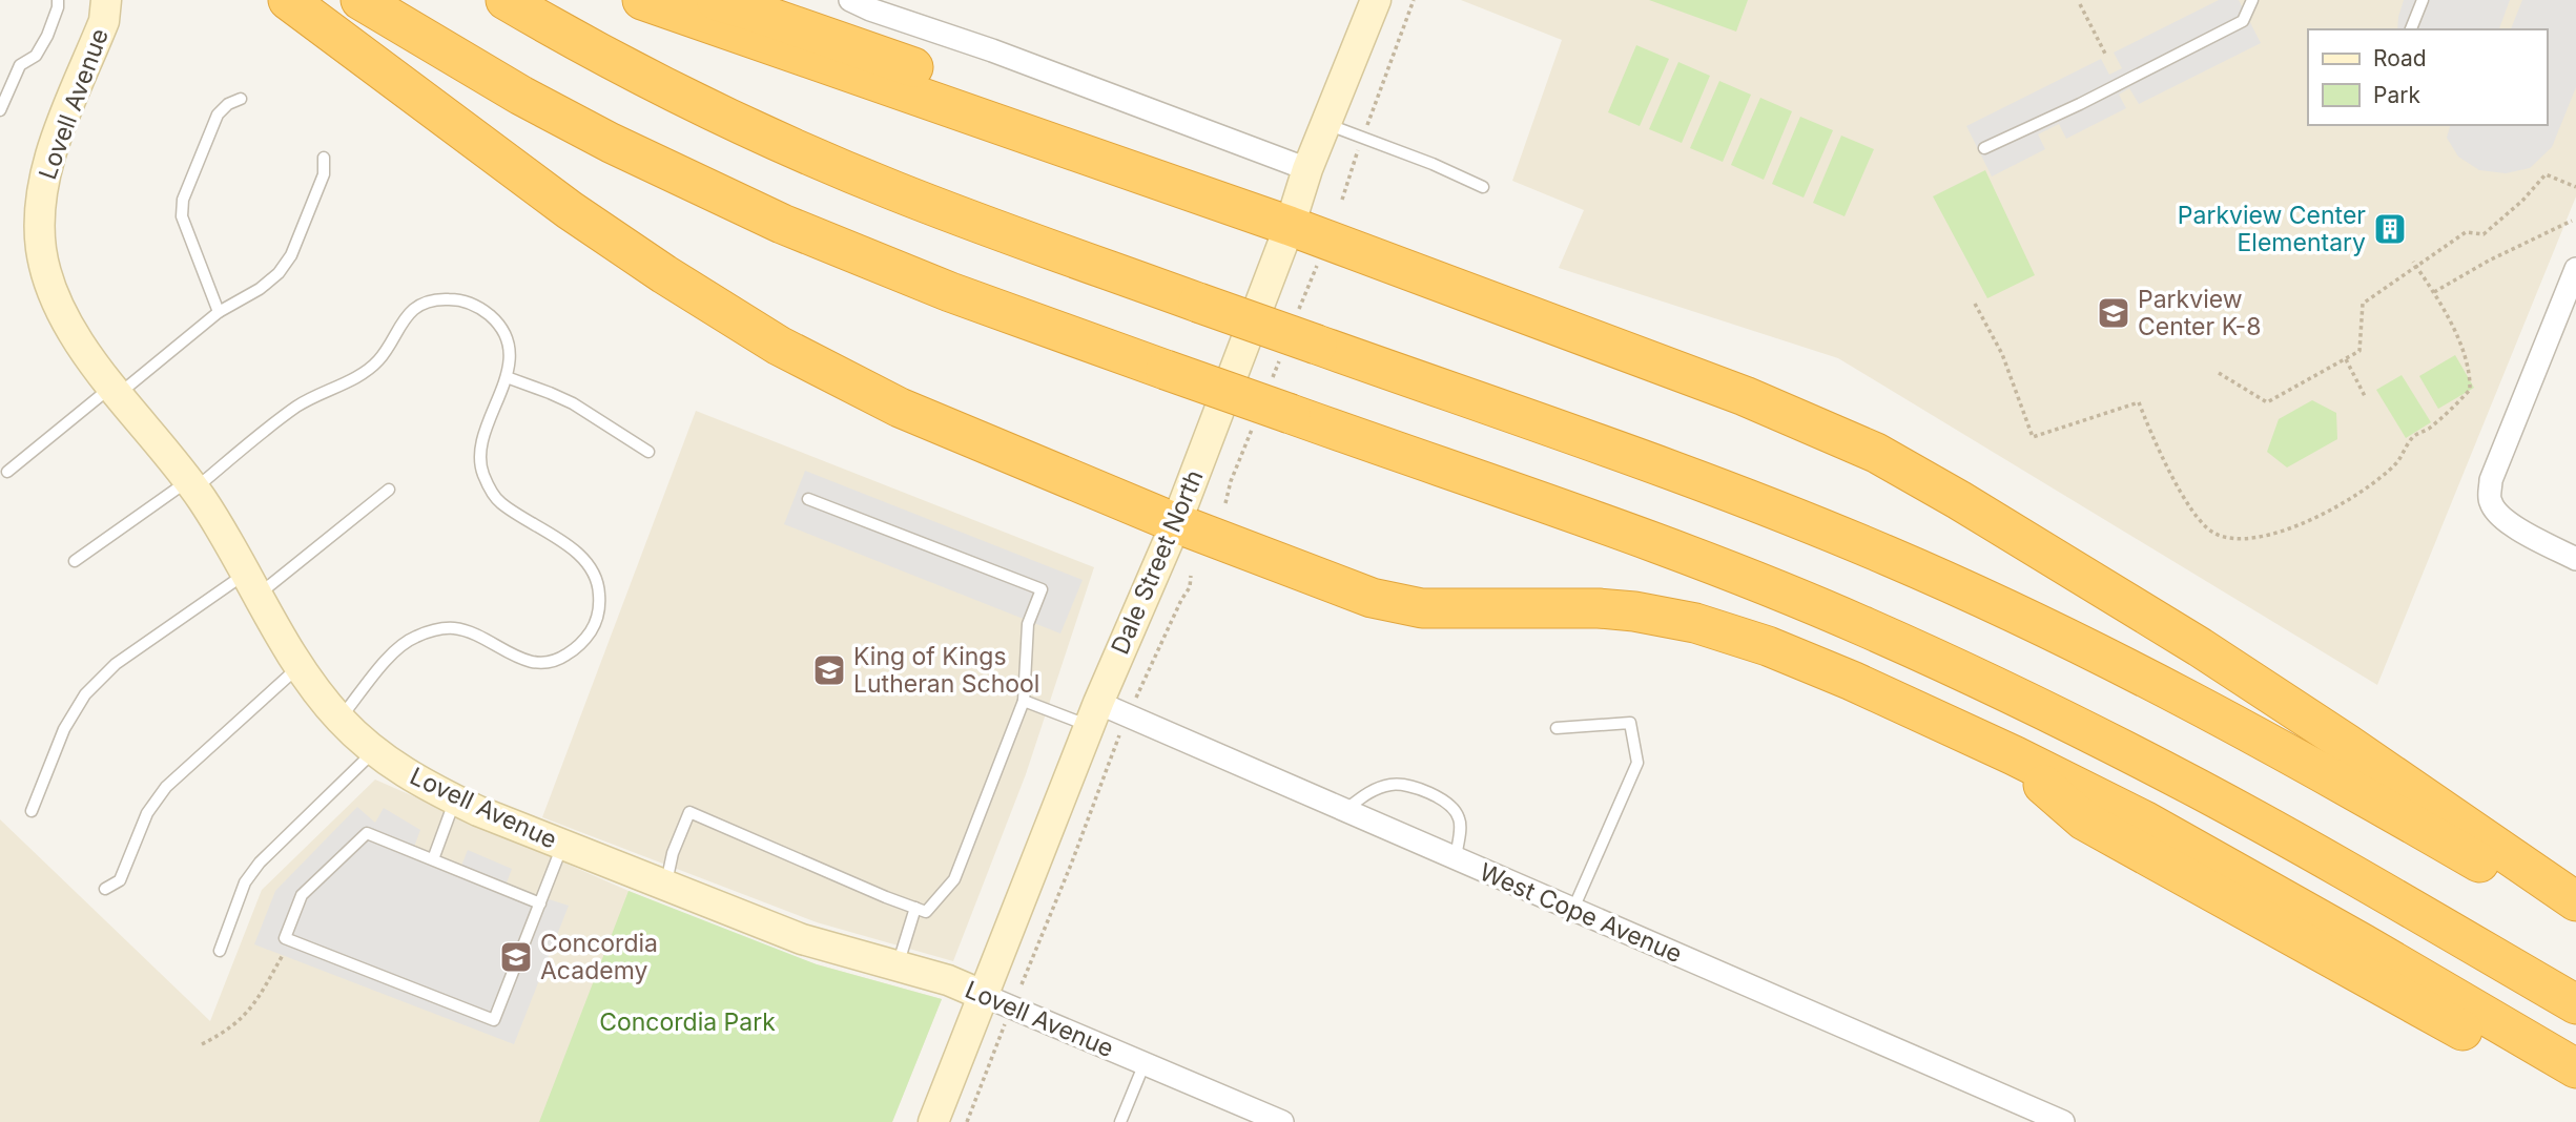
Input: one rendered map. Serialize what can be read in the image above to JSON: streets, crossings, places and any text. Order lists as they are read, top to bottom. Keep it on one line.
{"streets":{"street":["Lovell Avenue","Dale Street North","West Cope Avenue"]},"crossings":[["Lovell Avenue","Dale Street North"],["Dale Street North","West Cope Avenue"]],"parks":["Concordia Park"],"places":{"building":["Parkview Center Elementary"],"school or university":["Parkview Center K-8","King of Kings Lutheran School","Concordia Academy"]},"legend":["Road","Park"]}
